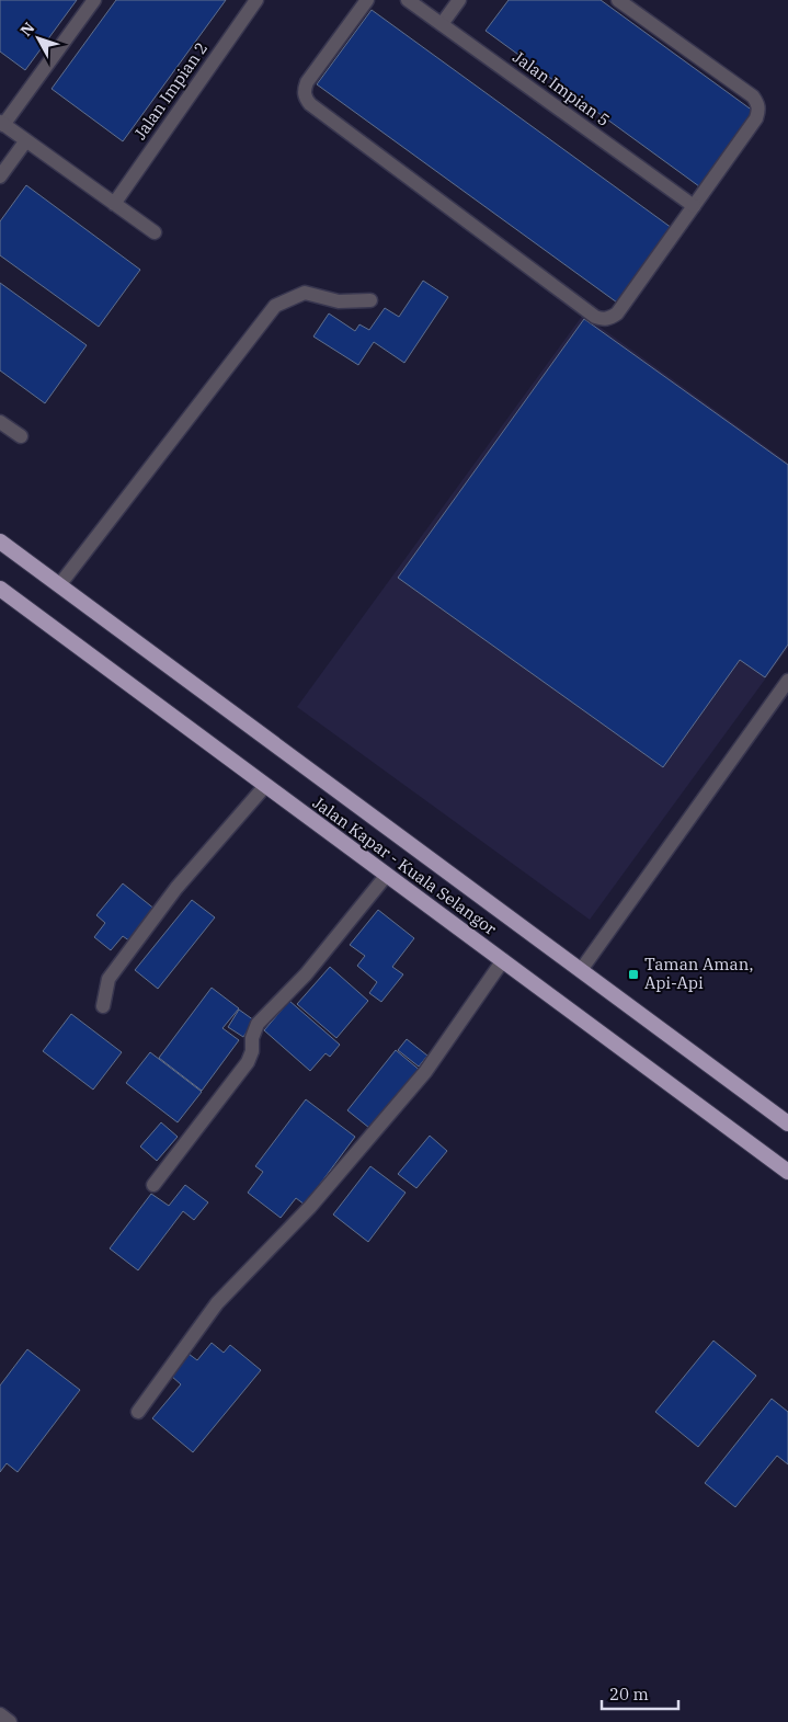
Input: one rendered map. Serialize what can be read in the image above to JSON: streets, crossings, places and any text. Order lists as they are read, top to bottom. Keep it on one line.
{"streets":{"highway":["Jalan Kapar - Kuala Selangor"],"street":["Jalan Impian 5","Jalan Impian 2"]},"places":{"transit":["Taman Aman, Api-Api"]},"scale_bar":"20 m","north":"top left"}
